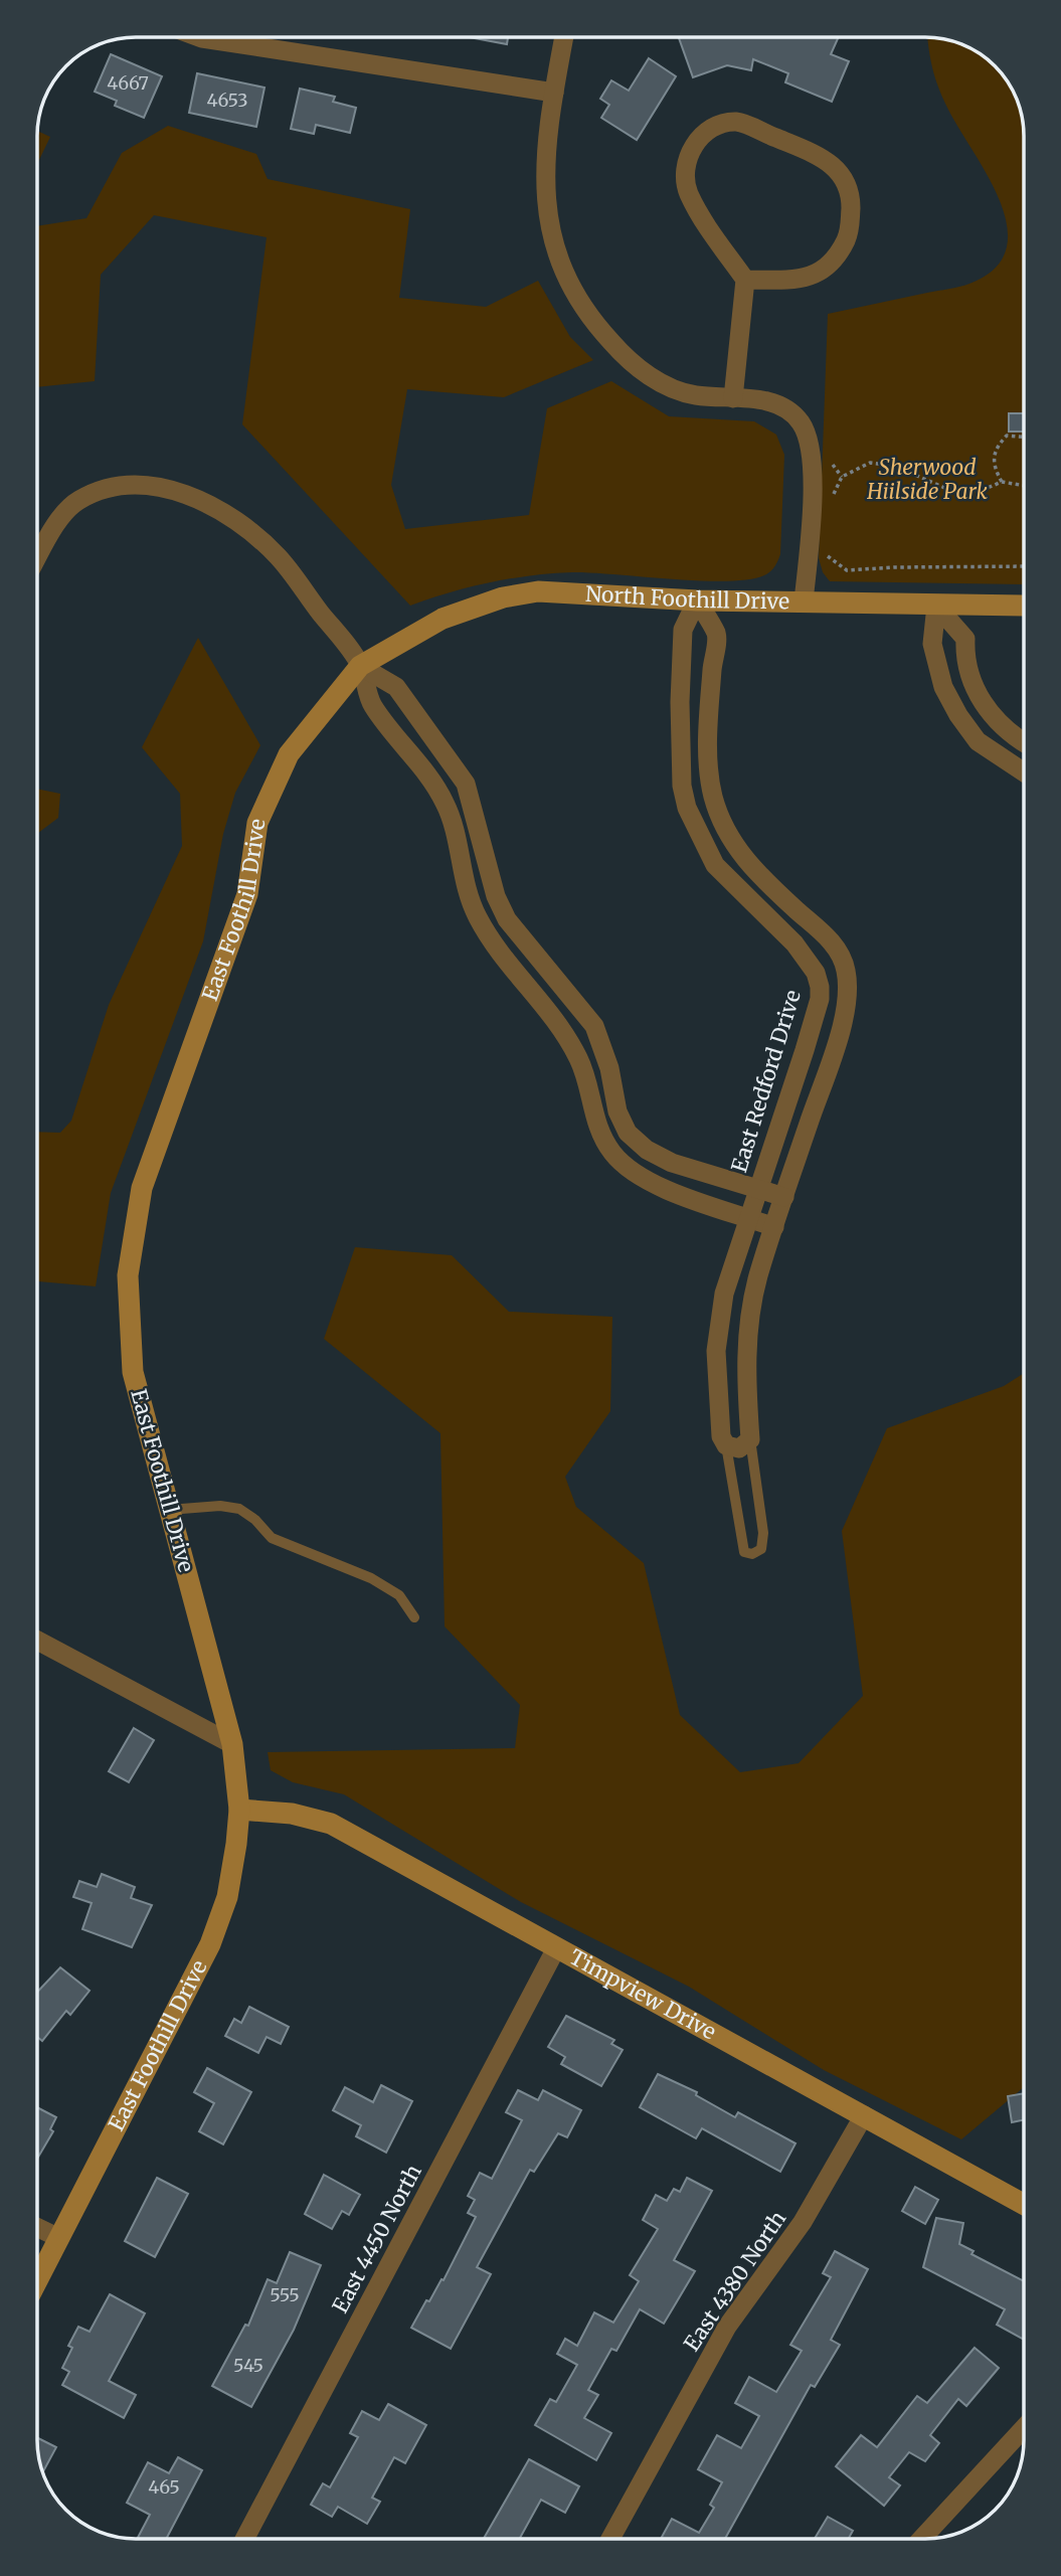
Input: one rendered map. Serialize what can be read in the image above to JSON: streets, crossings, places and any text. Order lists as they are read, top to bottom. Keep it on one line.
{"streets":{"street":["North Foothill Drive","East Foothill Drive","East Redford Drive","Timpview Drive","East 4450 North","East 4380 North"]},"crossings":[["North Foothill Drive","East Foothill Drive"],["North Foothill Drive","East Redford Drive"],["East Foothill Drive","Timpview Drive"],["Timpview Drive","East 4450 North"],["Timpview Drive","East 4380 North"]],"parks":["Sherwood Hiilside Park"],"house_numbers":["4667","4653","555","545","465"]}
